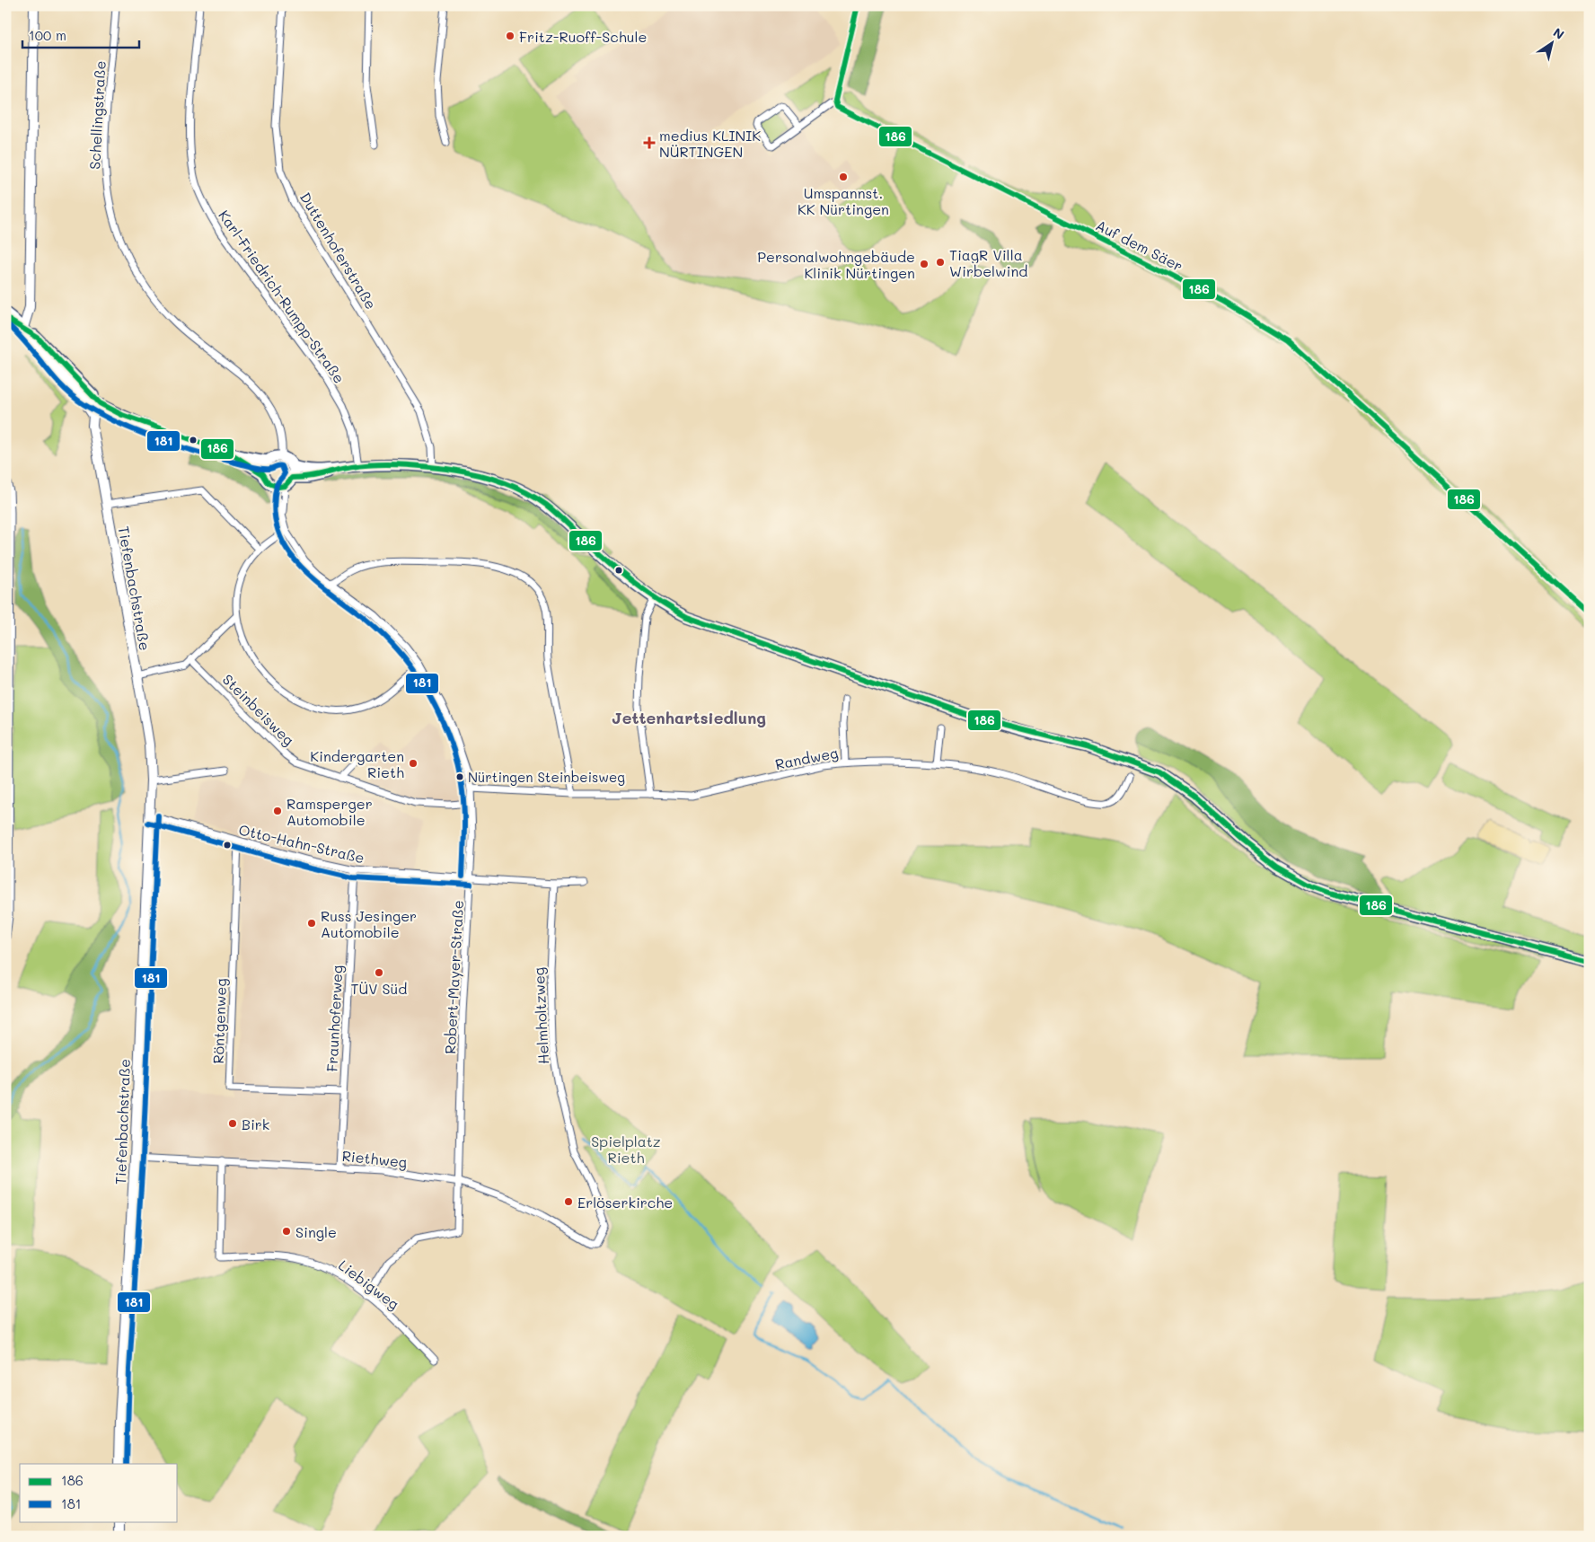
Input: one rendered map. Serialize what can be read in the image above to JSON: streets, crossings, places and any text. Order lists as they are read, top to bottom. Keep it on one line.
{"streets":{"street":["Schellingstraße","Auf dem Säer","Duttenhoferstraße","Karl-Friedrich-Rumpp-Straße","Tiefenbachstraße","Steinbeisweg","Randweg","Otto-Hahn-Straße","Robert-Mayer-Straße","Helmholtzweg","Fraunhoferweg","Röntgenweg","Riethweg","Liebigweg"]},"crossings":[["Schellingstraße","Robert-Mayer-Straße"],["Tiefenbachstraße","Otto-Hahn-Straße"],["Tiefenbachstraße","Riethweg"],["Steinbeisweg","Robert-Mayer-Straße"],["Randweg","Robert-Mayer-Straße"],["Otto-Hahn-Straße","Robert-Mayer-Straße"],["Otto-Hahn-Straße","Helmholtzweg"],["Otto-Hahn-Straße","Fraunhoferweg"],["Otto-Hahn-Straße","Röntgenweg"],["Robert-Mayer-Straße","Riethweg"],["Robert-Mayer-Straße","Liebigweg"],["Helmholtzweg","Riethweg"],["Fraunhoferweg","Röntgenweg"],["Fraunhoferweg","Riethweg"],["Riethweg","Liebigweg"]],"districts":["Jettenhartsiedlung"],"parks":["Spielplatz Rieth"],"places":{"other":["Fritz-Ruoff-Schule","Umspannst. KK Nürtingen","TiagR Villa Wirbelwind","Personalwohngebäude Klinik Nürtingen","Kindergarten Rieth","Nürtingen Steinbeisweg","Ramsperger Automobile","Russ Jesinger Automobile","TÜV Süd","Birk","Erlöserkirche","Single"],"health":["medius KLINIK NÜRTINGEN"]},"lines":["transit line 186","transit line 181"],"legend":["186","181"],"scale_bar":"100 m","north":"top right"}
